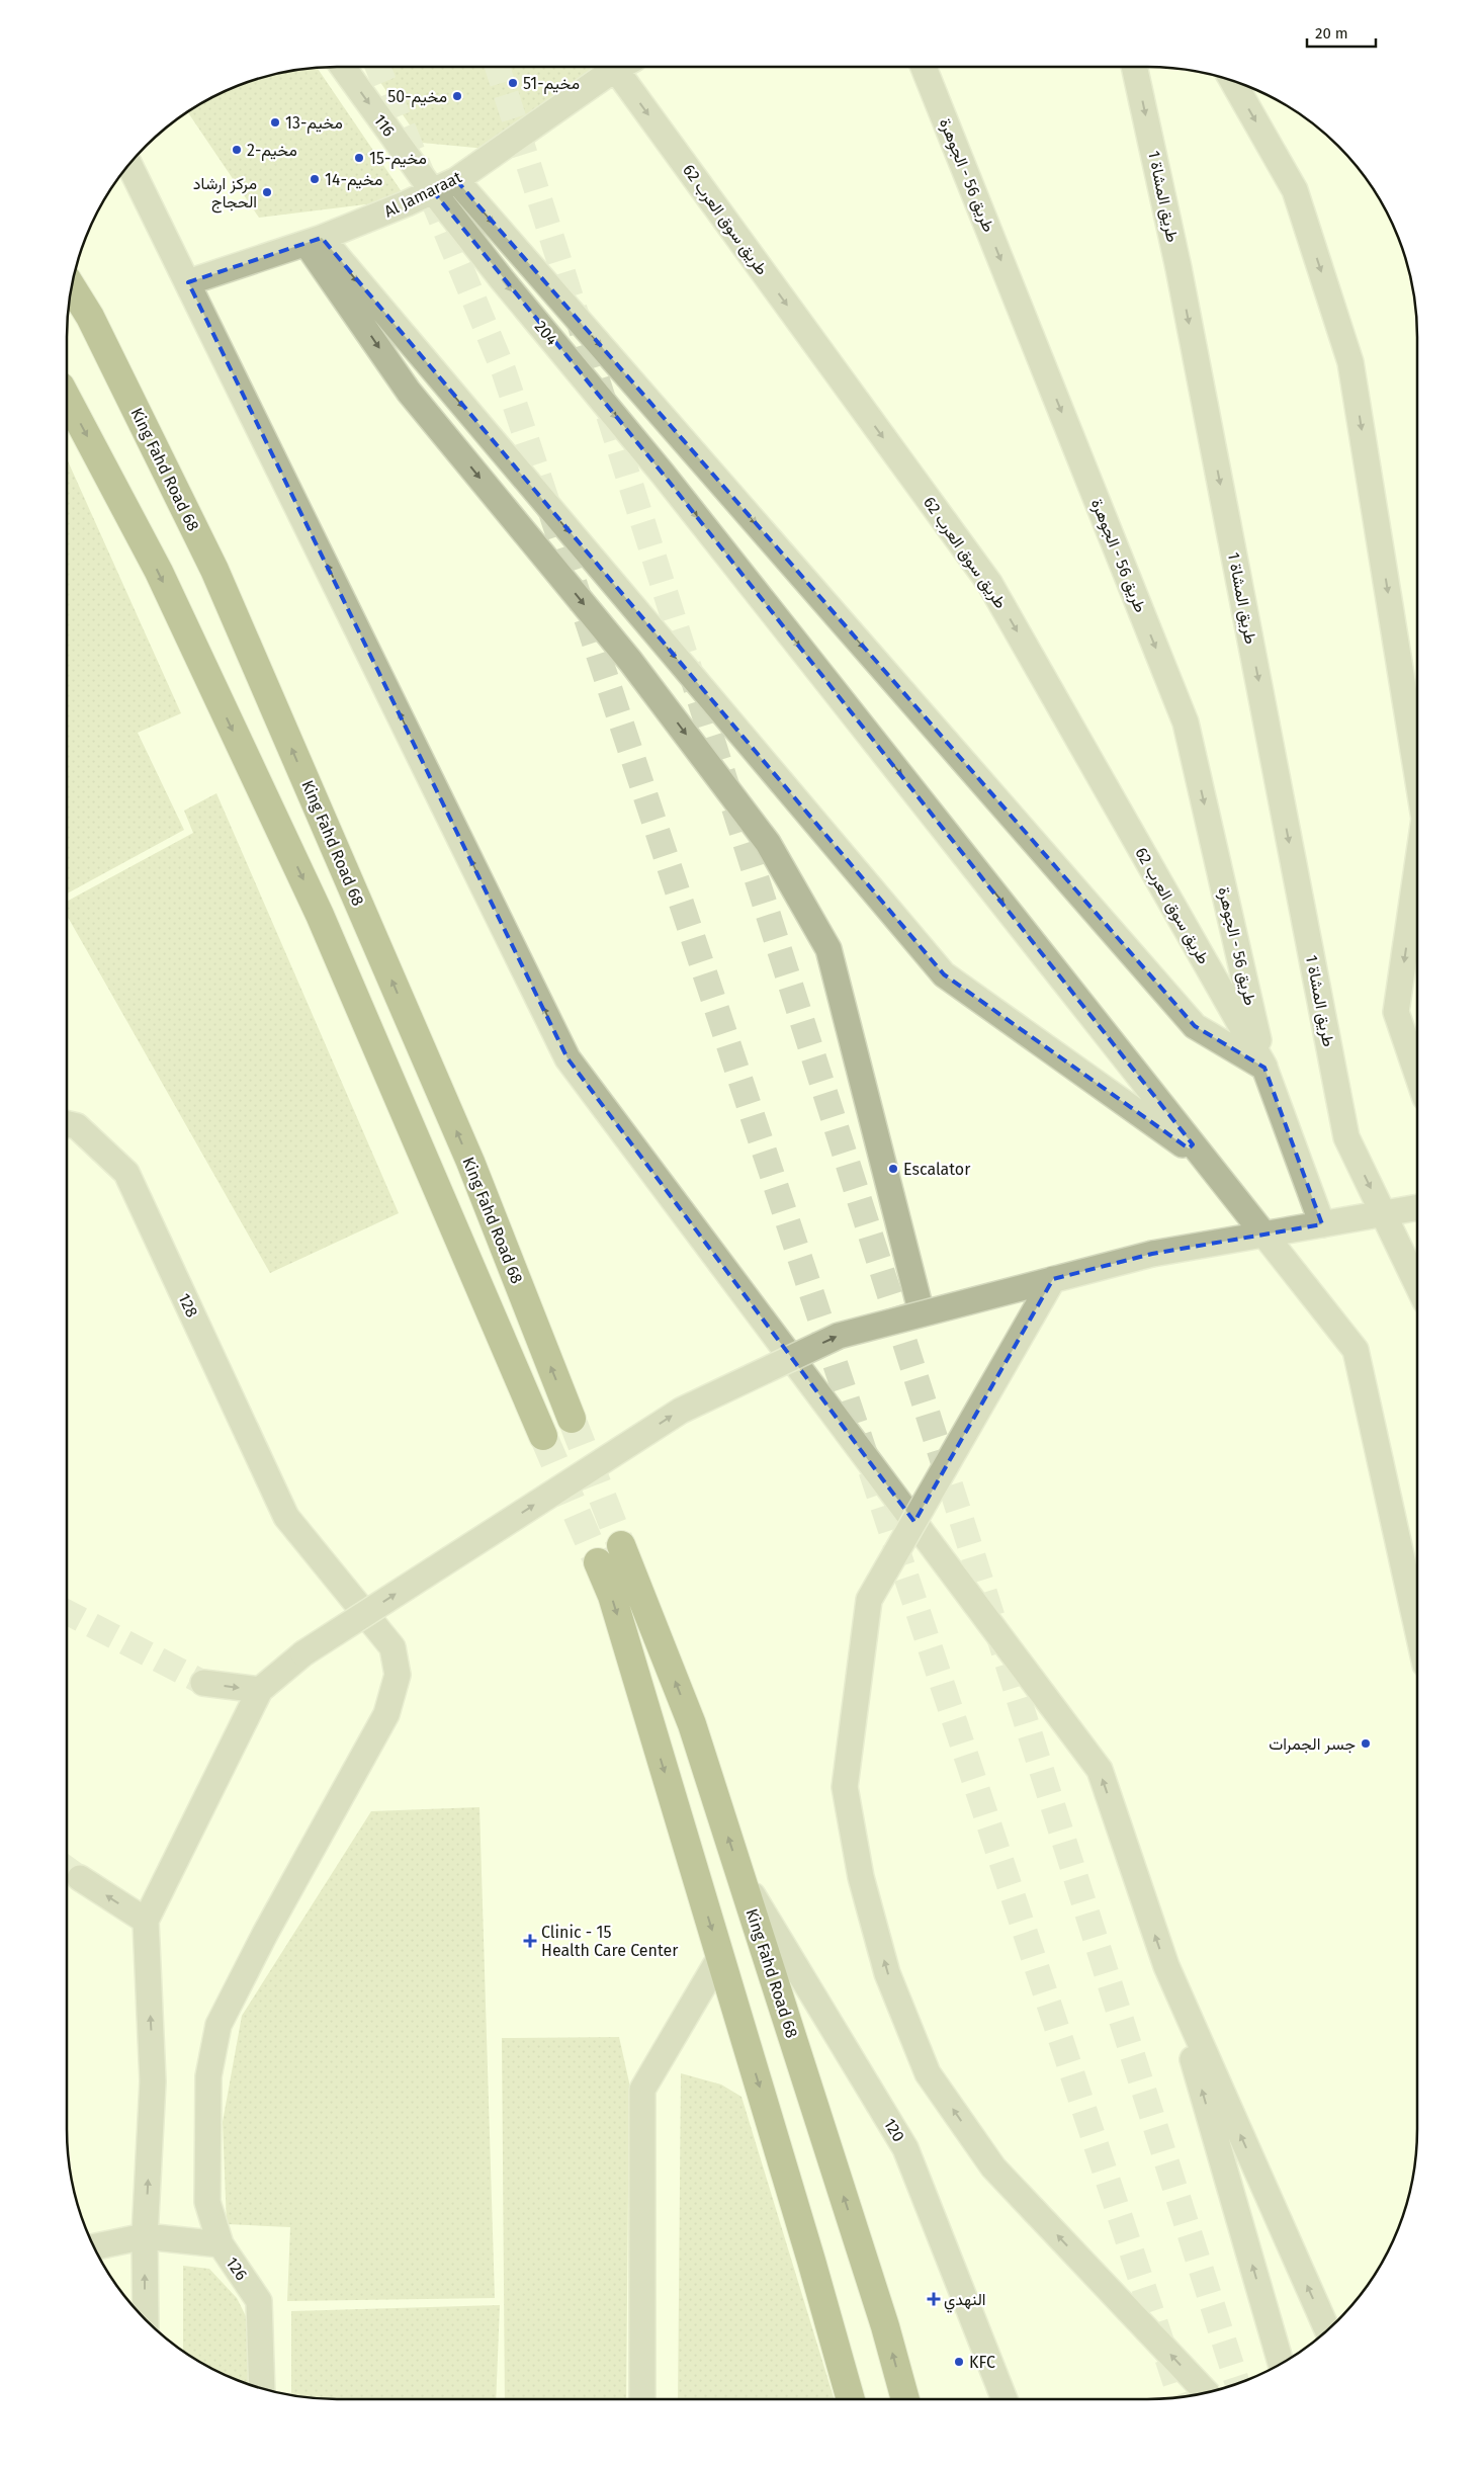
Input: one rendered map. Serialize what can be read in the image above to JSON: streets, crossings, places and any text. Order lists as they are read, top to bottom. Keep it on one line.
{"streets":{"main road":["King Fahd Road 68"],"street":["116","طريق 56 - الجوهرة","Al Jamaraat","طريق المشاة 1","طريق سوق العرب 62","204","128","120","126"]},"crossings":[["116","Al Jamaraat"],["116","204"],["طريق 56 - الجوهرة","طريق سوق العرب 62"],["Al Jamaraat","204"],["King Fahd Road 68","120"],["128","126"]],"places":{"other":["مخيم-51","مخيم-50","مخيم-13","مخيم-2","مخيم-15","مخيم-14","مركز ارشاد الحجاج","Escalator","جسر الجمرات","KFC"],"health":["Clinic - 15 Health Care Center","النهدي"]},"scale_bar":"20 m"}
